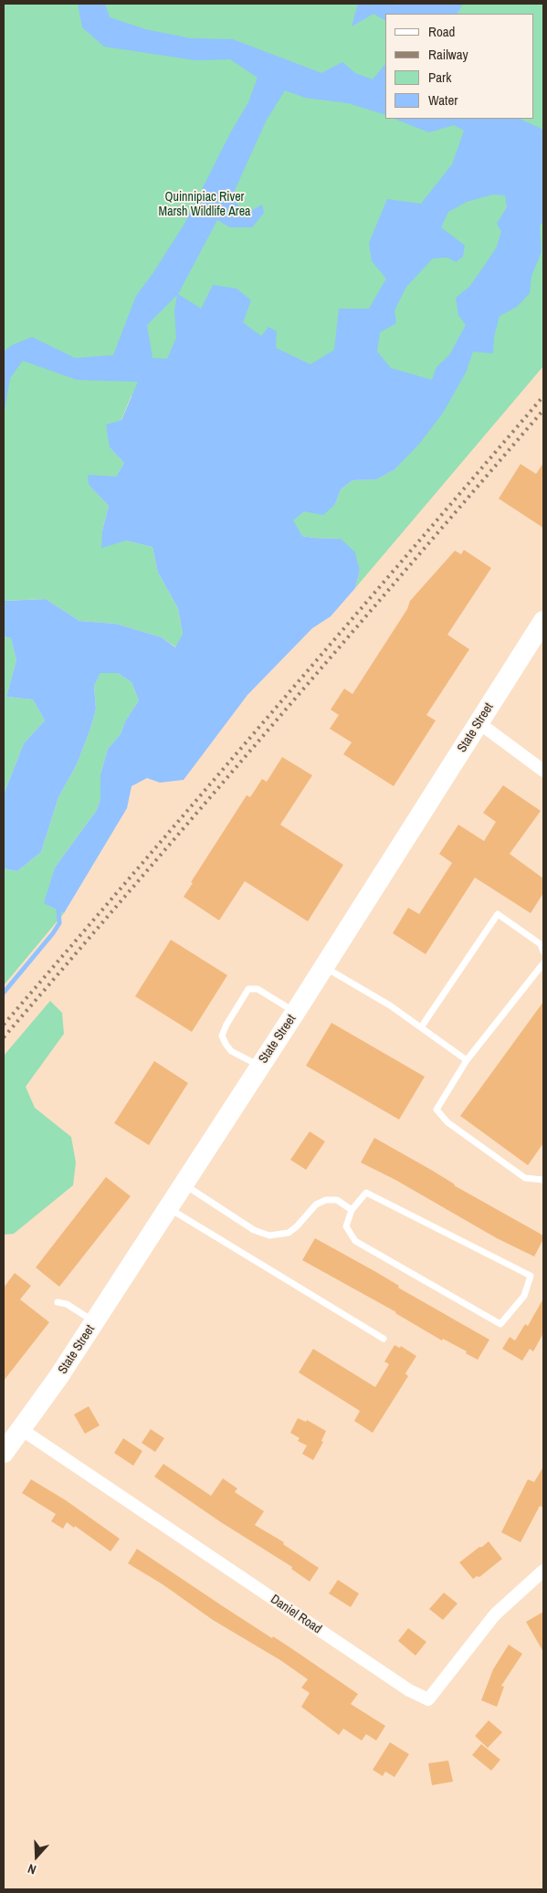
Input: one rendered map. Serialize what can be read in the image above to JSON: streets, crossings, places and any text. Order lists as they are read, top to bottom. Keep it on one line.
{"streets":{"main road":["State Street"],"street":["Daniel Road"]},"crossings":[["State Street","Daniel Road"]],"parks":["Quinnipiac River Marsh Wildlife Area"],"legend":["Road","Railway","Park","Water"],"north":"bottom"}
